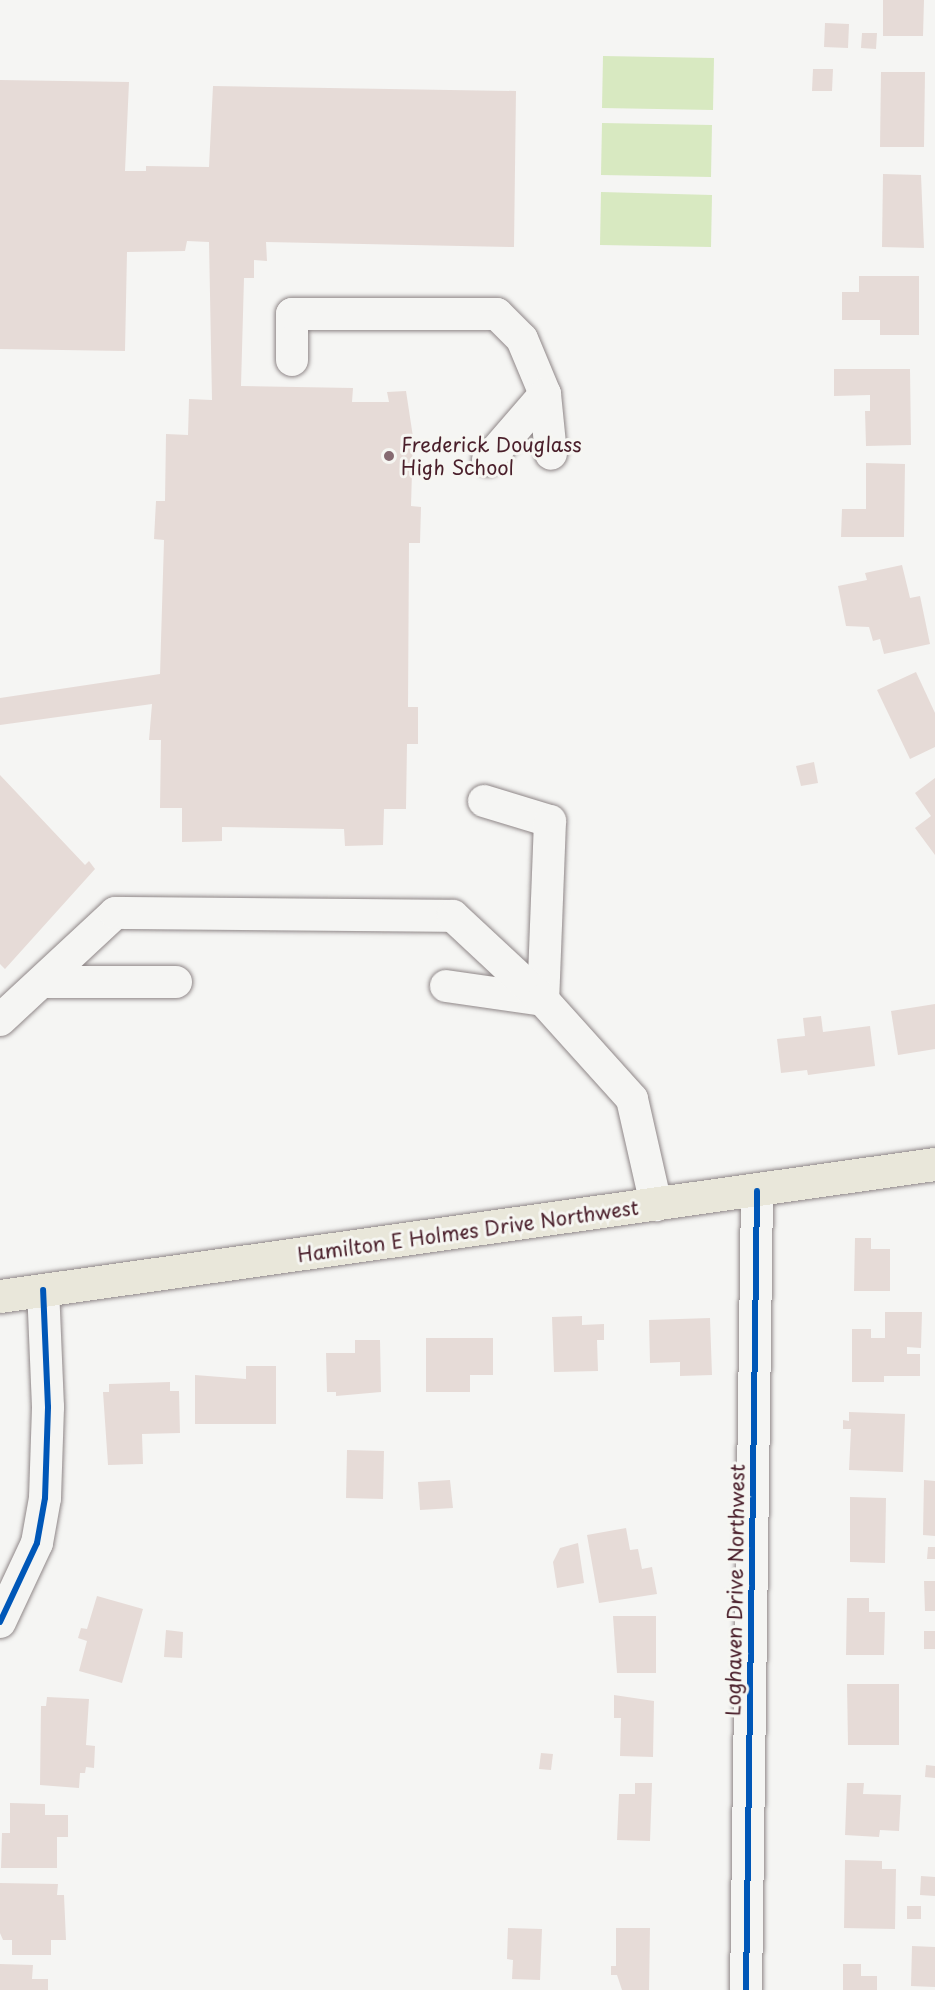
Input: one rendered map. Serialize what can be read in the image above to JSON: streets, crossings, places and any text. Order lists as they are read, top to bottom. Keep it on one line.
{"streets":{"main road":["Hamilton E Holmes Drive Northwest"],"street":["Loghaven Drive Northwest"]},"crossings":[["Hamilton E Holmes Drive Northwest","Loghaven Drive Northwest"]],"places":["Frederick Douglass High School"]}
